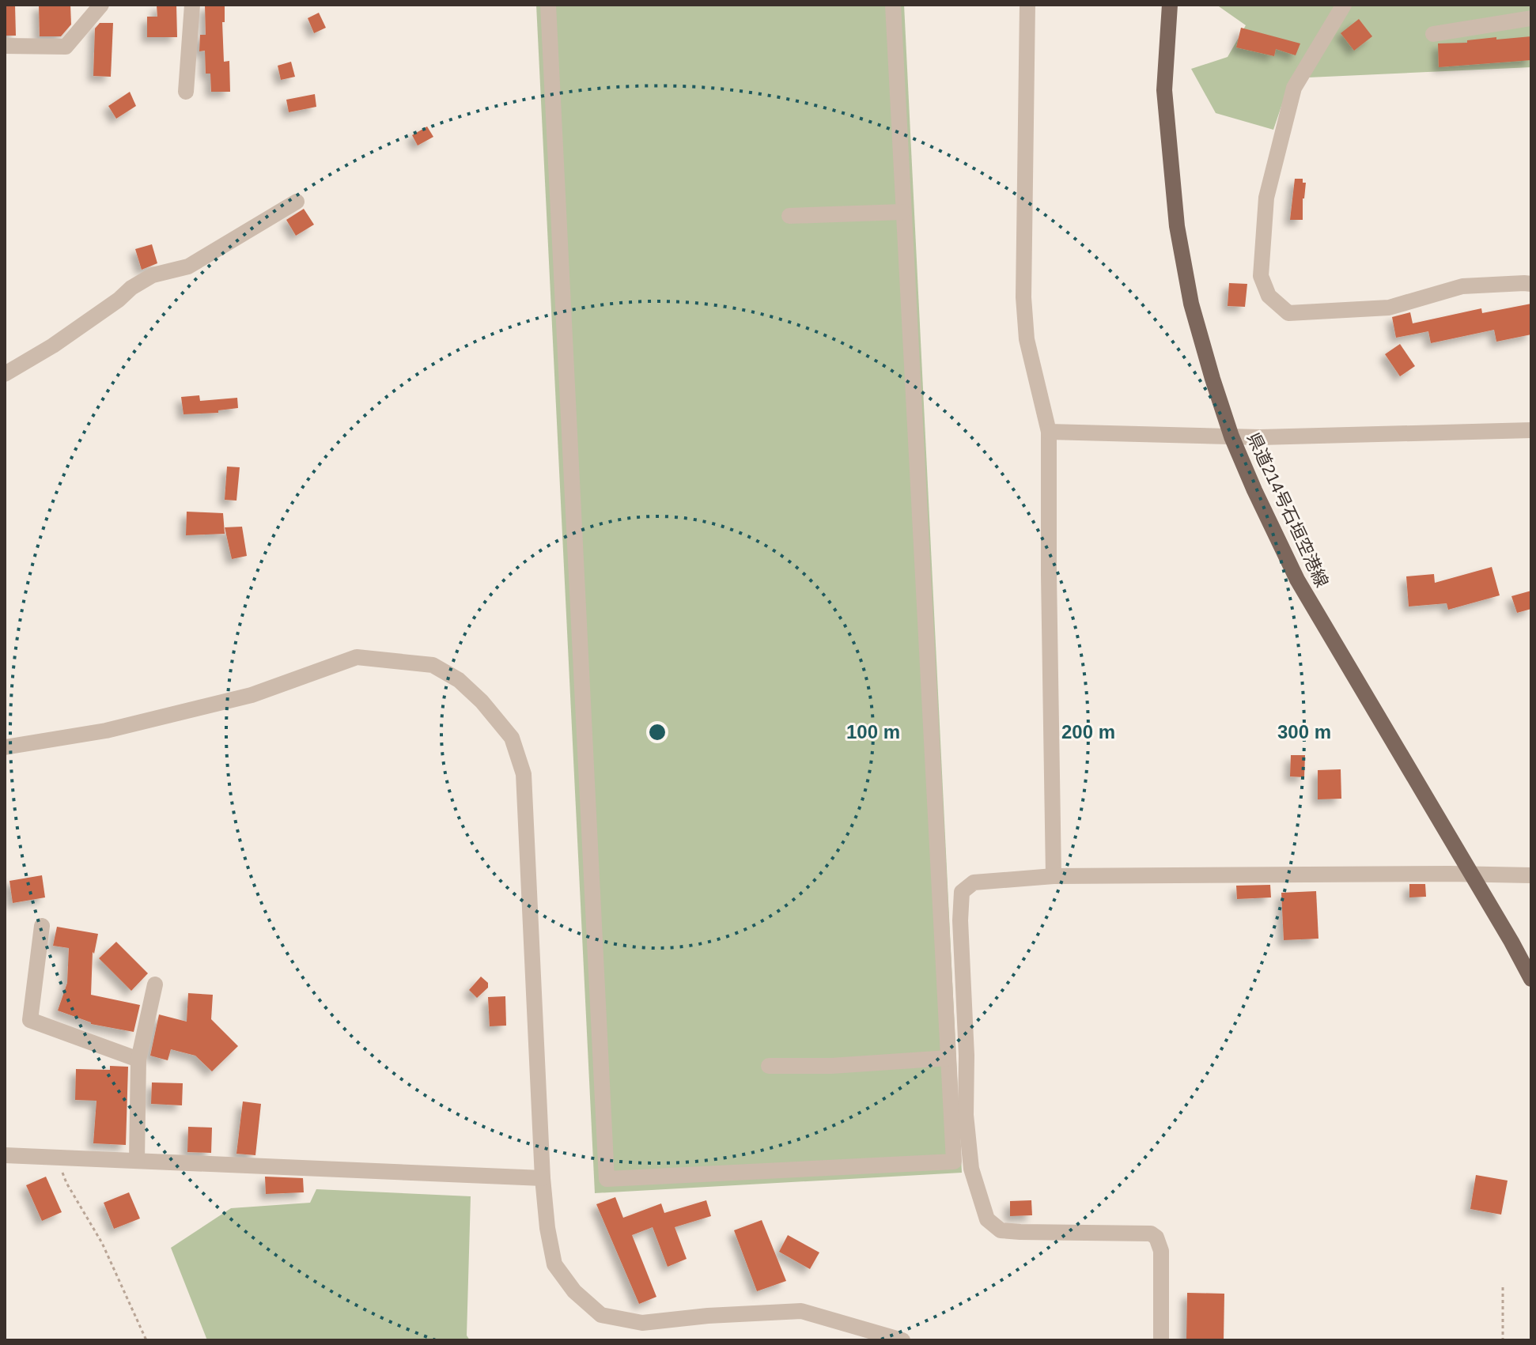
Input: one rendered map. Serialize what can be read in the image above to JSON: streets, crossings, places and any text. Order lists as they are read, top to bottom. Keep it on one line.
{"streets":{"main road":["県道214号石垣空港線"]},"rings":["100 m","200 m","300 m"]}
